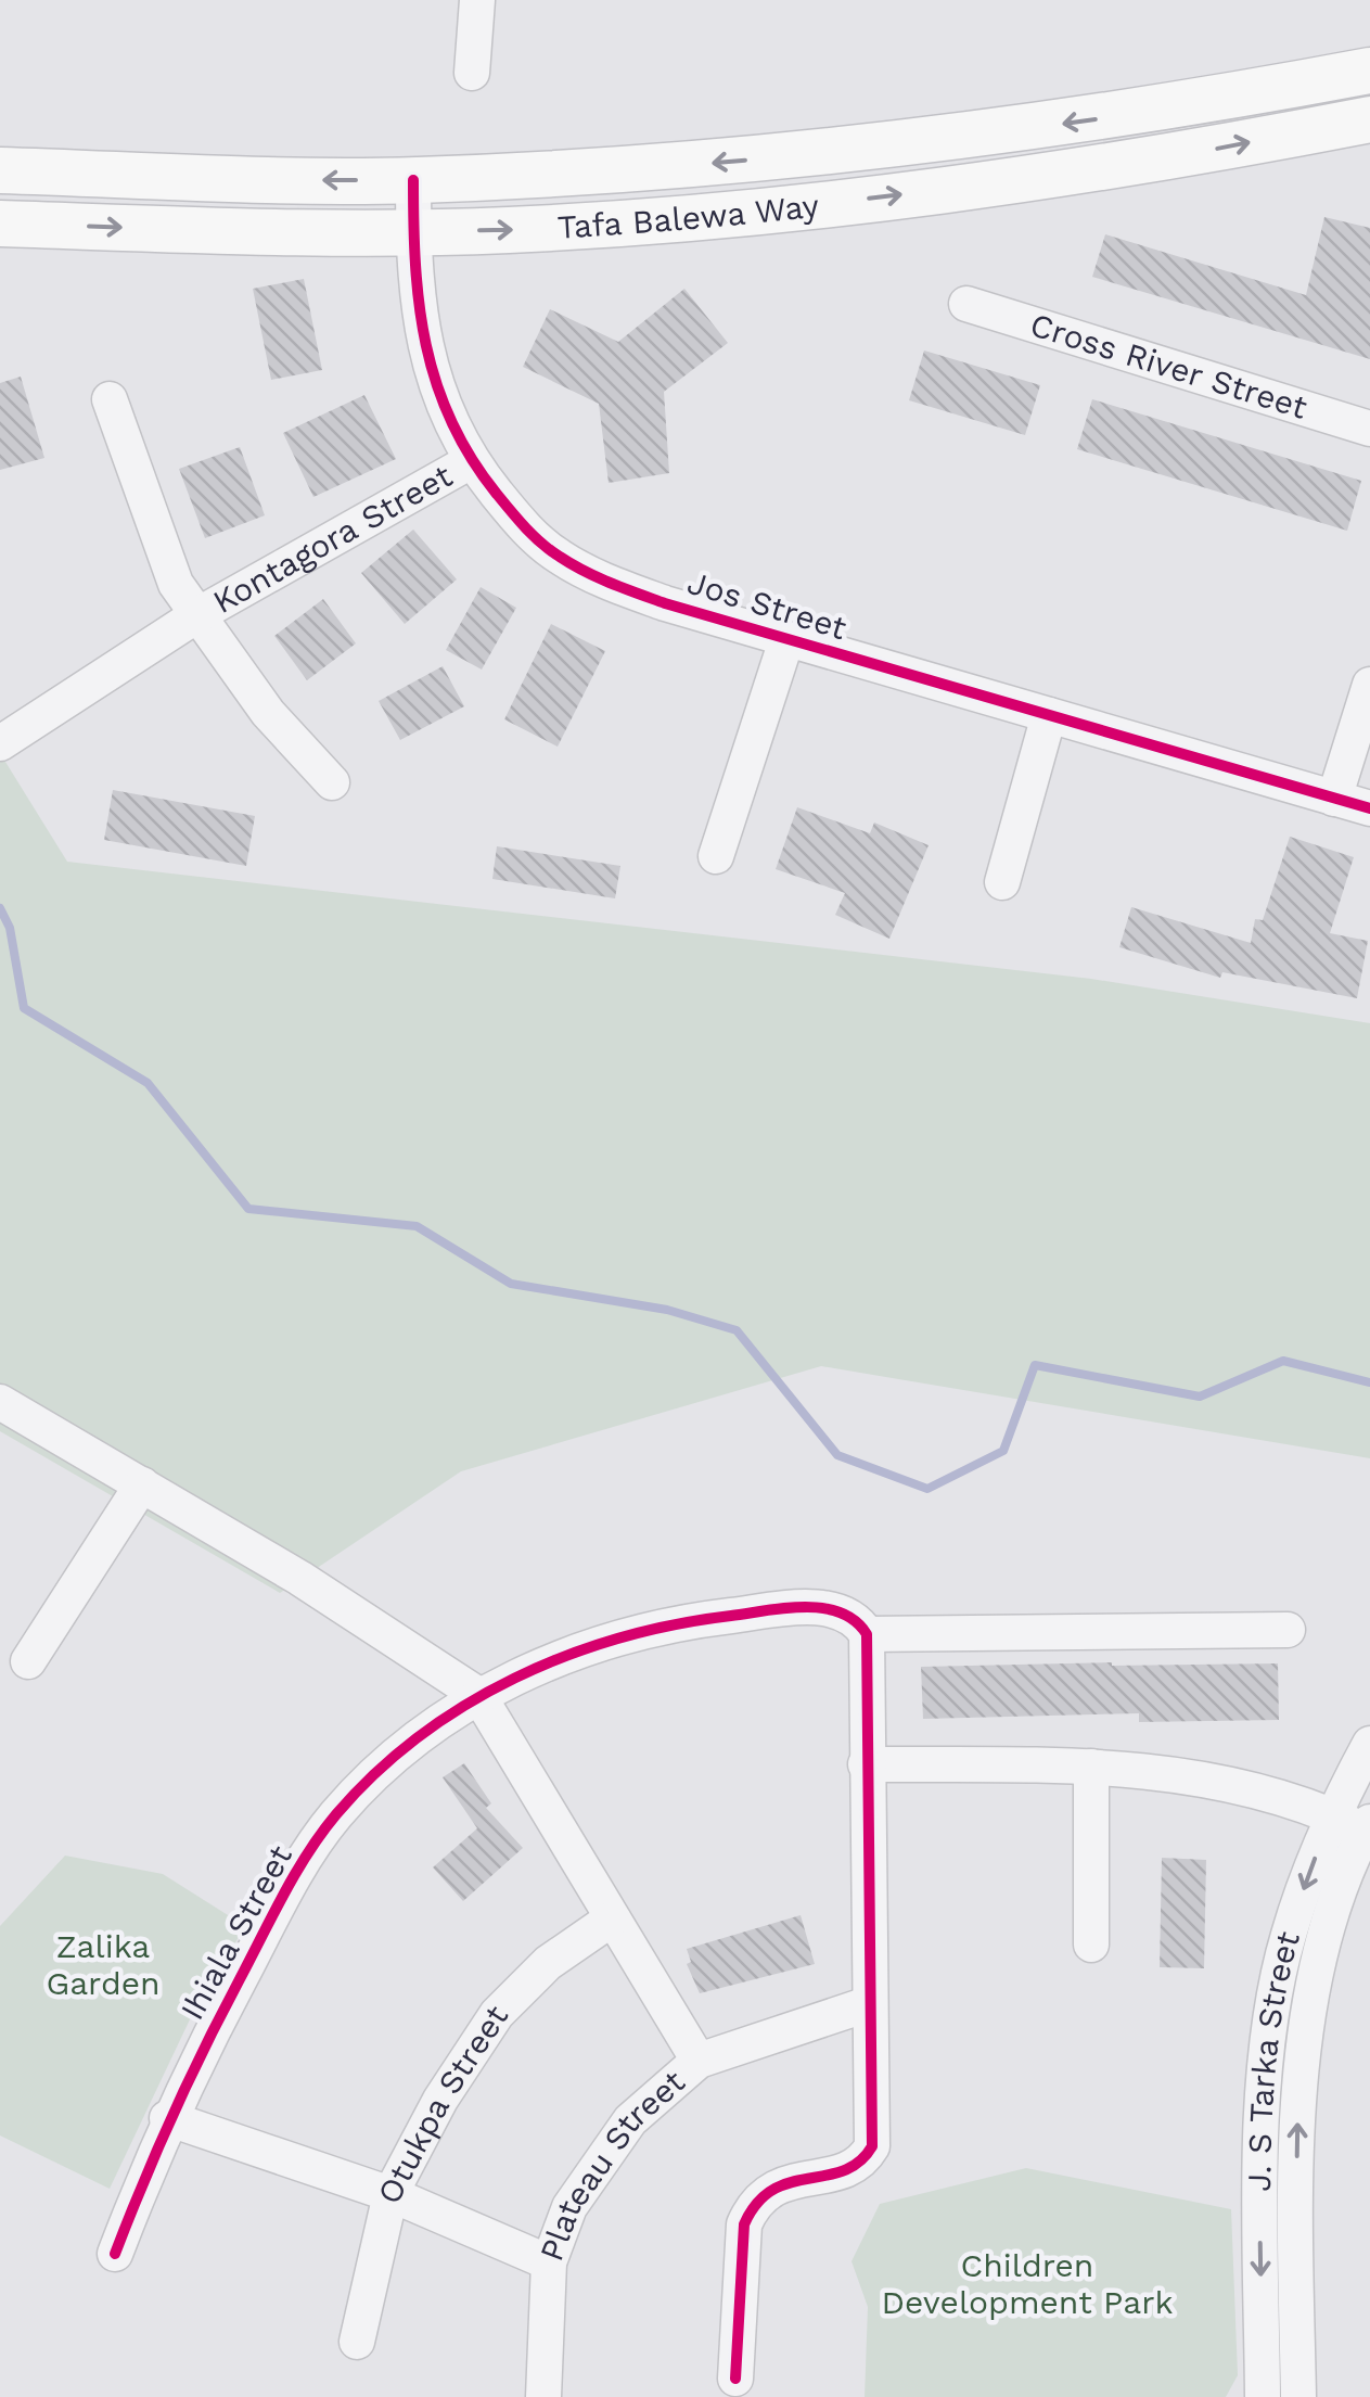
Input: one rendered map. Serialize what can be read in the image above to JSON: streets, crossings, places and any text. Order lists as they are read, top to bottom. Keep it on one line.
{"streets":{"main road":["Tafa Balewa Way"],"street":["Cross River Street","Kontagora Street","Jos Street","Ihiala Street","J. S Tarka Street","Otukpa Street","Plateau Street"]},"crossings":[["Tafa Balewa Way","Jos Street"],["Kontagora Street","Jos Street"]],"parks":["Zalika Garden","Children Development Park"]}
